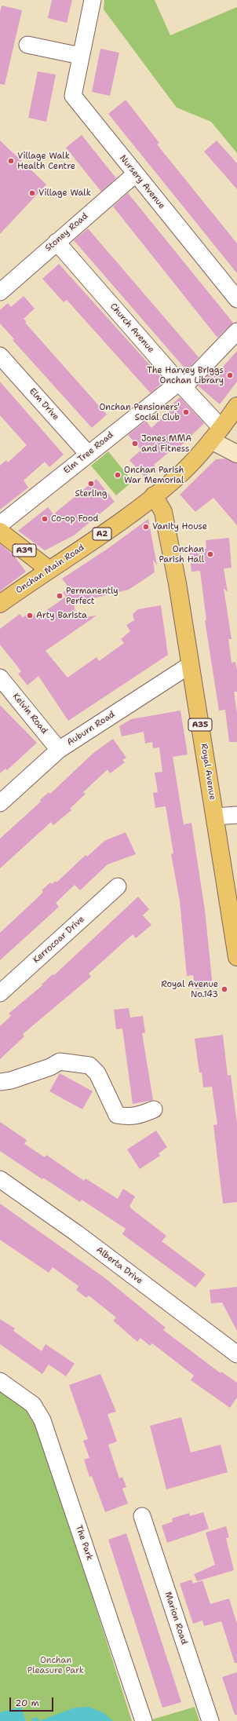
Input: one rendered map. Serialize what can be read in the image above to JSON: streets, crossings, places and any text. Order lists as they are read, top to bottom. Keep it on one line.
{"streets":{"main road":["A2","A39","Onchan Main Road","A35","Royal Avenue"],"street":["Nursery Avenue","Stoney Road","Church Avenue","Elm Drive","Elm Tree Road","Kelvin Road","Auburn Road","Kerrocoar Drive","Alberta Drive","The Park","Marion Road"]},"crossings":[["Nursery Avenue","Stoney Road"],["Stoney Road","Church Avenue"],["Church Avenue","Elm Tree Road"],["Church Avenue","Onchan Main Road"],["Elm Drive","Elm Tree Road"],["A39","Onchan Main Road"],["Onchan Main Road","Royal Avenue"],["Kelvin Road","Auburn Road"],["Auburn Road","Royal Avenue"]],"parks":["Onchan Pleasure Park"],"places":["Village Walk Health Centre","Village Walk","The Harvey Briggs Onchan Library","Onchan Pensioners' Social Club","Jones MMA and Fitness","Onchan Parish War Memorial","Sterling","Co-op Food","Vanity House","Onchan Parish Hall","Permanently Perfect","Arty Barista","Royal Avenue No.143"],"scale_bar":"20 m"}
